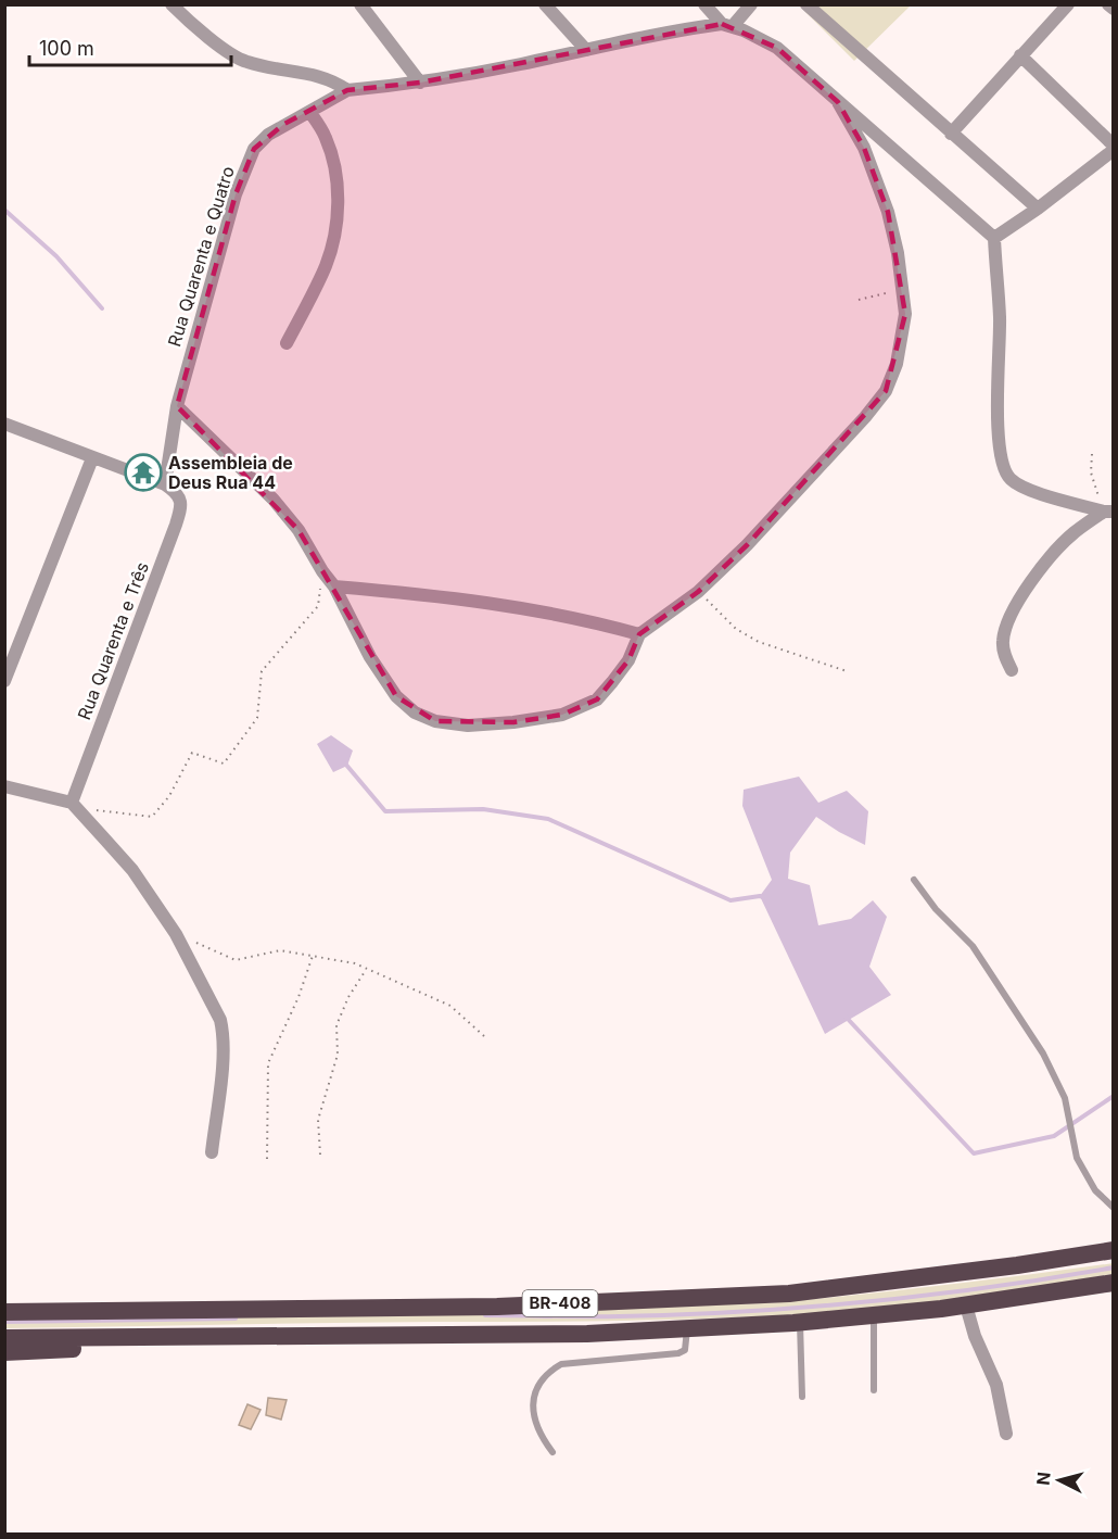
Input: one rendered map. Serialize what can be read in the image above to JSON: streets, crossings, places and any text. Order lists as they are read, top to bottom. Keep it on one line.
{"streets":{"highway":["BR-408"],"street":["Rua Quarenta e Quatro","Rua Quarenta e Três"]},"crossings":[["Rua Quarenta e Quatro","Rua Quarenta e Três"]],"places":{"temple":["Assembleia de Deus Rua 44"]},"scale_bar":"100 m","north":"left"}
